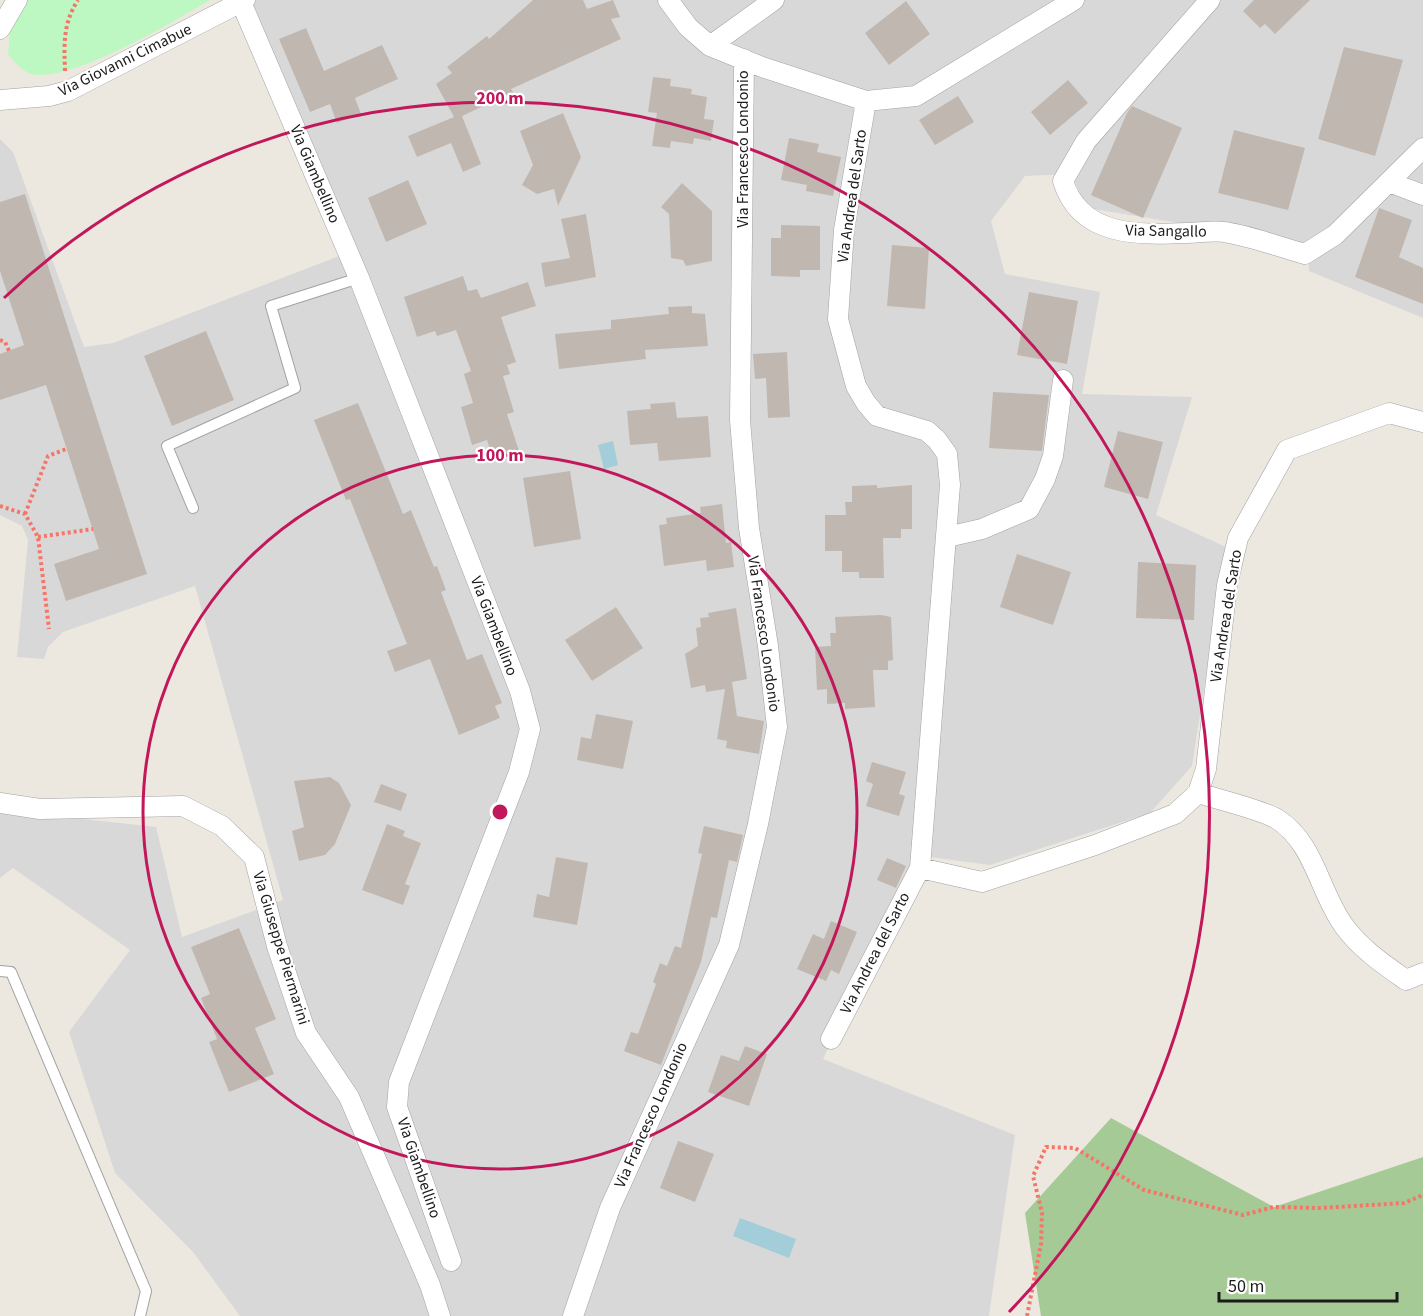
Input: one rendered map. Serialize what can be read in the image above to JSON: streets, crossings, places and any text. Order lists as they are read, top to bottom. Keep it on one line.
{"streets":{"street":["Via Giovanni Cimabue","Via Francesco Londonio","Via Giambellino","Via Andrea del Sarto","Via Sangallo","Via Giuseppe Piermarini"]},"crossings":[["Via Giovanni Cimabue","Via Giambellino"]],"scale_bar":"50 m","rings":["200 m","100 m"]}
